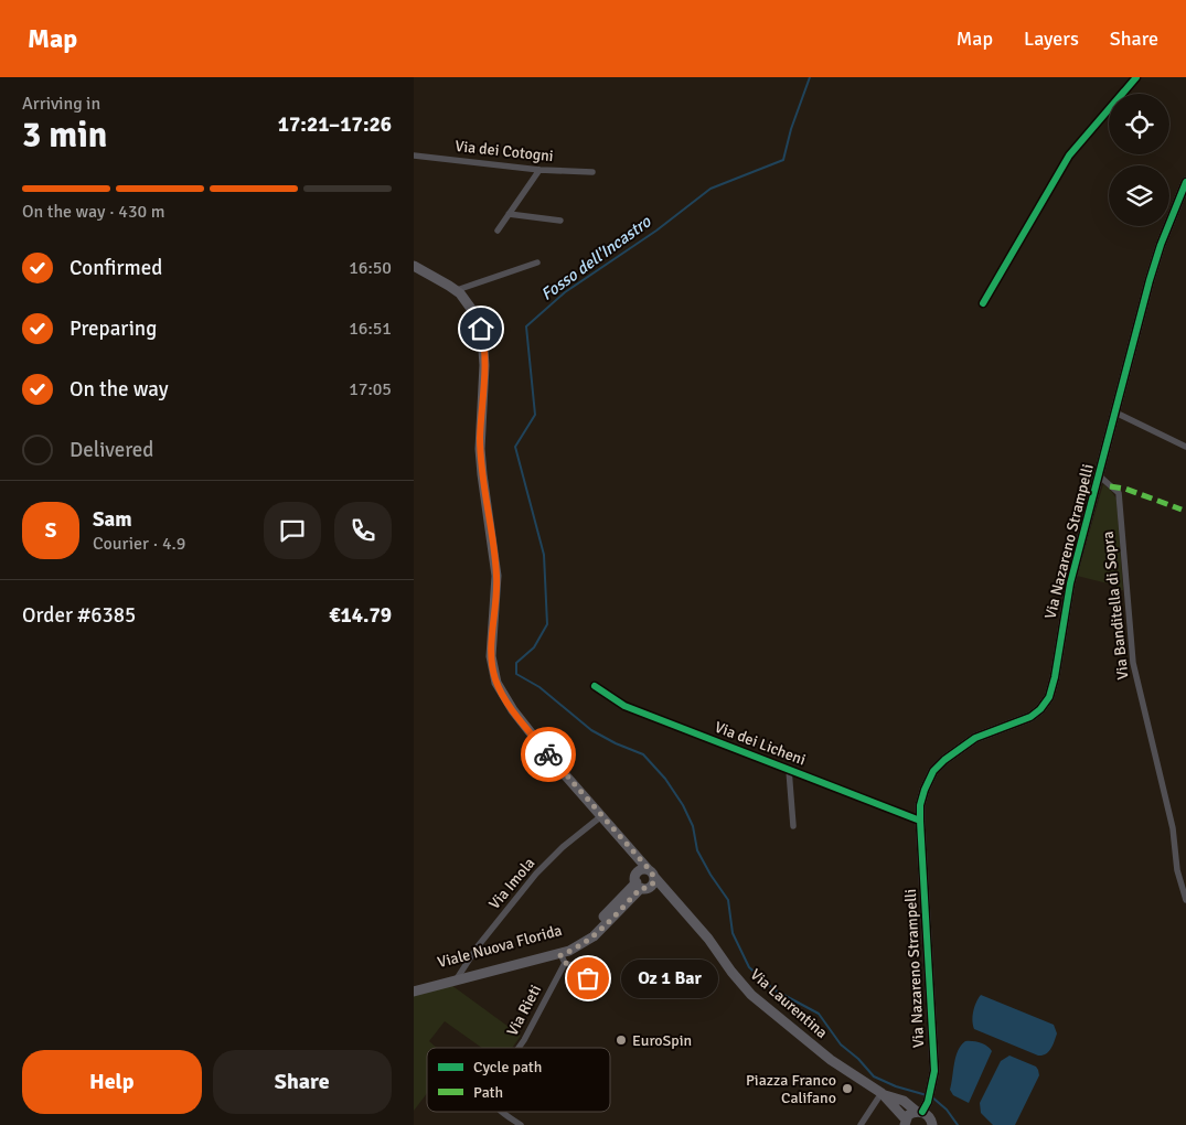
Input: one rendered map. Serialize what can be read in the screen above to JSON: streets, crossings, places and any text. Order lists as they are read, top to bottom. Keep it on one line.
{"streets":{"street":["Via dei Cotogni","Via Nazareno Strampelli","Via Banditella di Sopra","Via dei Licheni","Via Imola","Viale Nuova Florida","Via Laurentina","Via Rieti"]},"crossings":[["Via Nazareno Strampelli","Via Banditella di Sopra"],["Via Nazareno Strampelli","Via dei Licheni"],["Via Nazareno Strampelli","Via Laurentina"],["Via Imola","Viale Nuova Florida"],["Via Imola","Via Laurentina"],["Viale Nuova Florida","Via Laurentina"],["Viale Nuova Florida","Via Rieti"]],"water":["Fosso dell'Incastro"],"places":["Oz 1 Bar","EuroSpin","Piazza Franco Califano"],"legend":["Cycle path","Path"],"page":{"header":"Map","nav":["Map","Layers","Share"],"heading":["3 min","Arriving in","17:21–17:26"],"panel":["Sam","Courier · 4.9","Order #6385","€14.79"],"bar":"On the way · 430 m","list":[["Confirmed","16:50"],["Preparing","16:51"],["On the way","17:05"],"Delivered"],"round":"S","bubble":"Oz 1 Bar","buttons":["Help","Share"]}}
